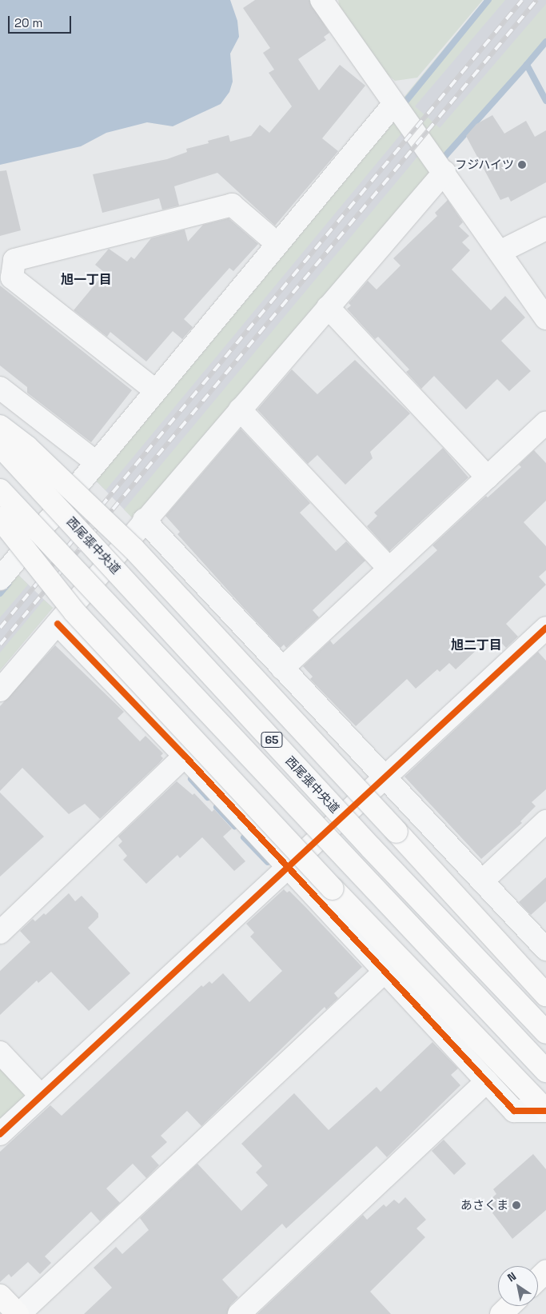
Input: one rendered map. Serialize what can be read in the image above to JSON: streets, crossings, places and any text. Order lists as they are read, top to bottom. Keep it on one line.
{"streets":{"main road":["西尾張中央道","65"]},"districts":["旭一丁目","旭二丁目"],"places":["フジハイツ","あさくま"],"scale_bar":"20 m","north":"top left"}
